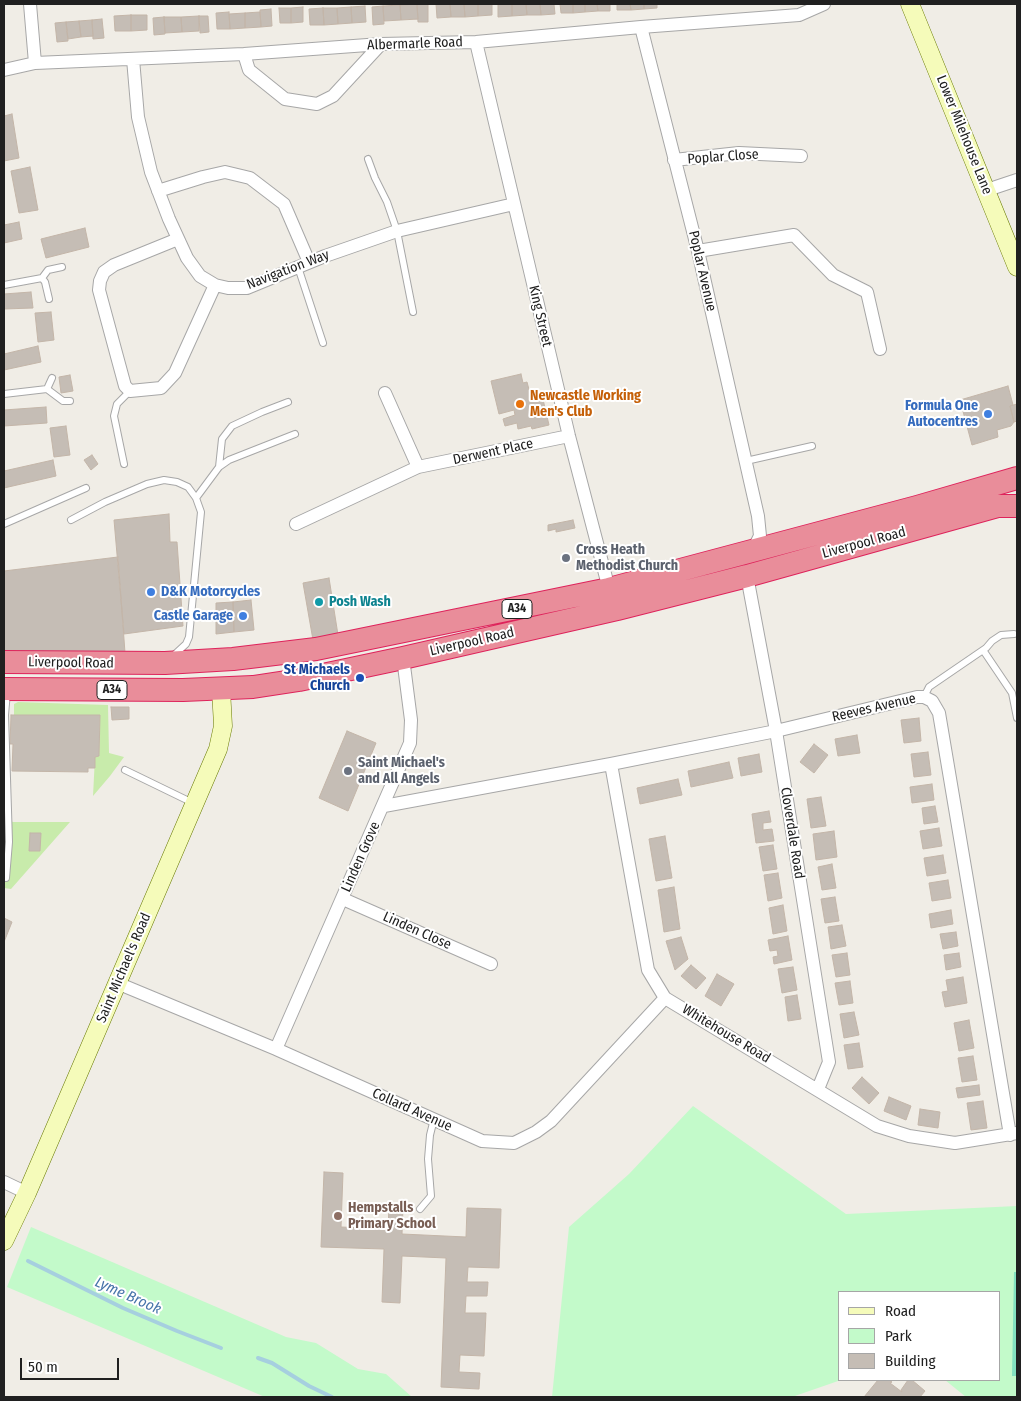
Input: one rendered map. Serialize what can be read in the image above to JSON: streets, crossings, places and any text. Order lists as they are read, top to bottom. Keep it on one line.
{"streets":{"highway":["Liverpool Road","A34"],"street":["Albermarle Road","Lower Milehouse Lane","Poplar Close","Navigation Way","Poplar Avenue","King Street","Derwent Place","Reeves Avenue","Cloverdale Road","Linden Grove","Linden Close","Saint Michael's Road","Whitehouse Road","Collard Avenue"]},"crossings":[["Albermarle Road","Navigation Way"],["Albermarle Road","Poplar Avenue"],["Albermarle Road","King Street"],["Poplar Close","Poplar Avenue"],["Navigation Way","King Street"],["Poplar Avenue","Liverpool Road"],["King Street","Derwent Place"],["King Street","Liverpool Road"],["Liverpool Road","A34"],["Liverpool Road","Cloverdale Road"],["Liverpool Road","Linden Grove"],["Liverpool Road","Saint Michael's Road"],["A34","Saint Michael's Road"],["Reeves Avenue","Cloverdale Road"],["Reeves Avenue","Linden Grove"],["Reeves Avenue","Whitehouse Road"],["Cloverdale Road","Whitehouse Road"],["Linden Grove","Linden Close"],["Linden Grove","Collard Avenue"],["Saint Michael's Road","Collard Avenue"],["Whitehouse Road","Collard Avenue"]],"water":["Lyme Brook"],"places":["Newcastle Working Men's Club","Formula One Autocentres","Cross Heath Methodist Church","D&K Motorcycles","Posh Wash","Castle Garage","St Michaels Church","Saint Michael's and All Angels","Hempstalls Primary School"],"legend":["Road","Park","Building"],"scale_bar":"50 m"}
